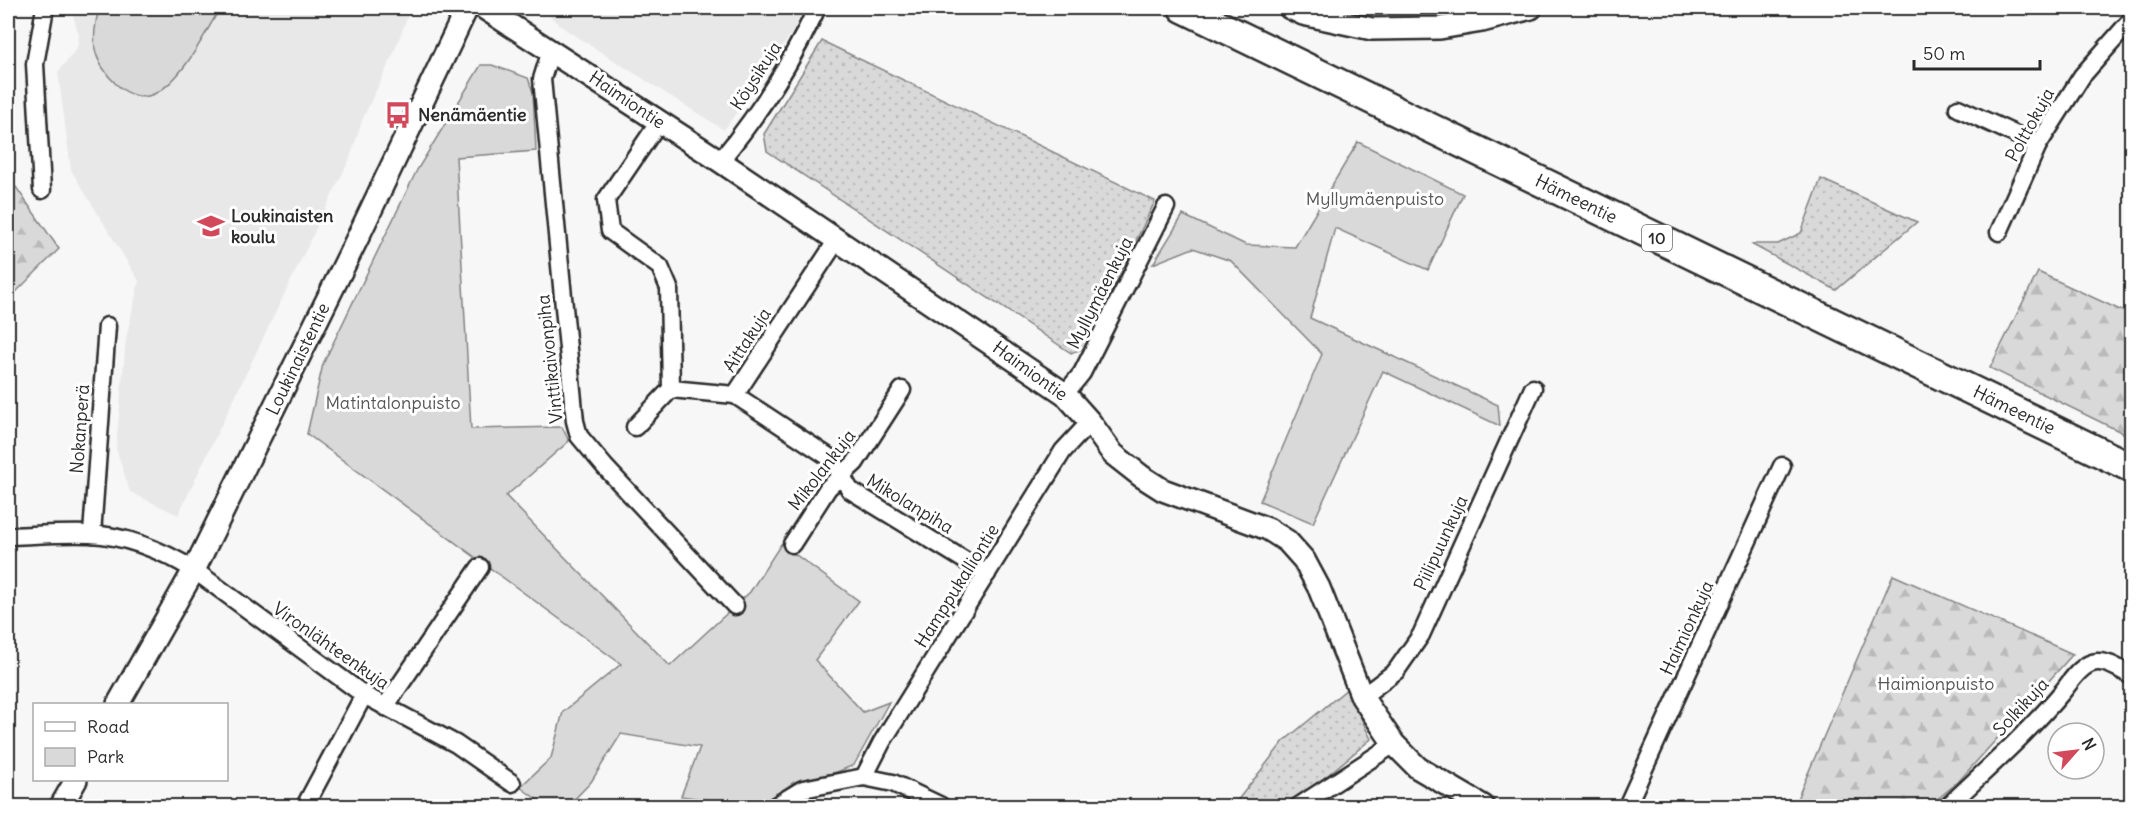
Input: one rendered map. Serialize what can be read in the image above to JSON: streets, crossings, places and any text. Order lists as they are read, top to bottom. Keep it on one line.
{"streets":{"highway":["Hämeentie","10"],"street":["Köysikuja","Haimiontie","Polttokuja","Myllymäenkuja","Aittakuja","Loukinaistentie","Vinttikaivonpiha","Nokanperä","Mikolankuja","Mikolanpiha","Piilipuunkuja","Hamppukalliontie","Haimionkuja","Vironlähteenkuja","Solkikuja"]},"crossings":[["Köysikuja","Haimiontie"],["Haimiontie","Myllymäenkuja"],["Haimiontie","Aittakuja"],["Haimiontie","Vinttikaivonpiha"],["Haimiontie","Piilipuunkuja"],["Haimiontie","Hamppukalliontie"],["Aittakuja","Mikolanpiha"],["Loukinaistentie","Vironlähteenkuja"],["Nokanperä","Vironlähteenkuja"],["Mikolankuja","Mikolanpiha"],["Mikolanpiha","Hamppukalliontie"]],"parks":["Myllymäenpuisto","Matintalonpuisto","Haimionpuisto"],"places":{"bus stop":["Nenämäentie"],"school or university":["Loukinaisten koulu"]},"legend":["Road","Park"],"scale_bar":"50 m","north":"top right"}
